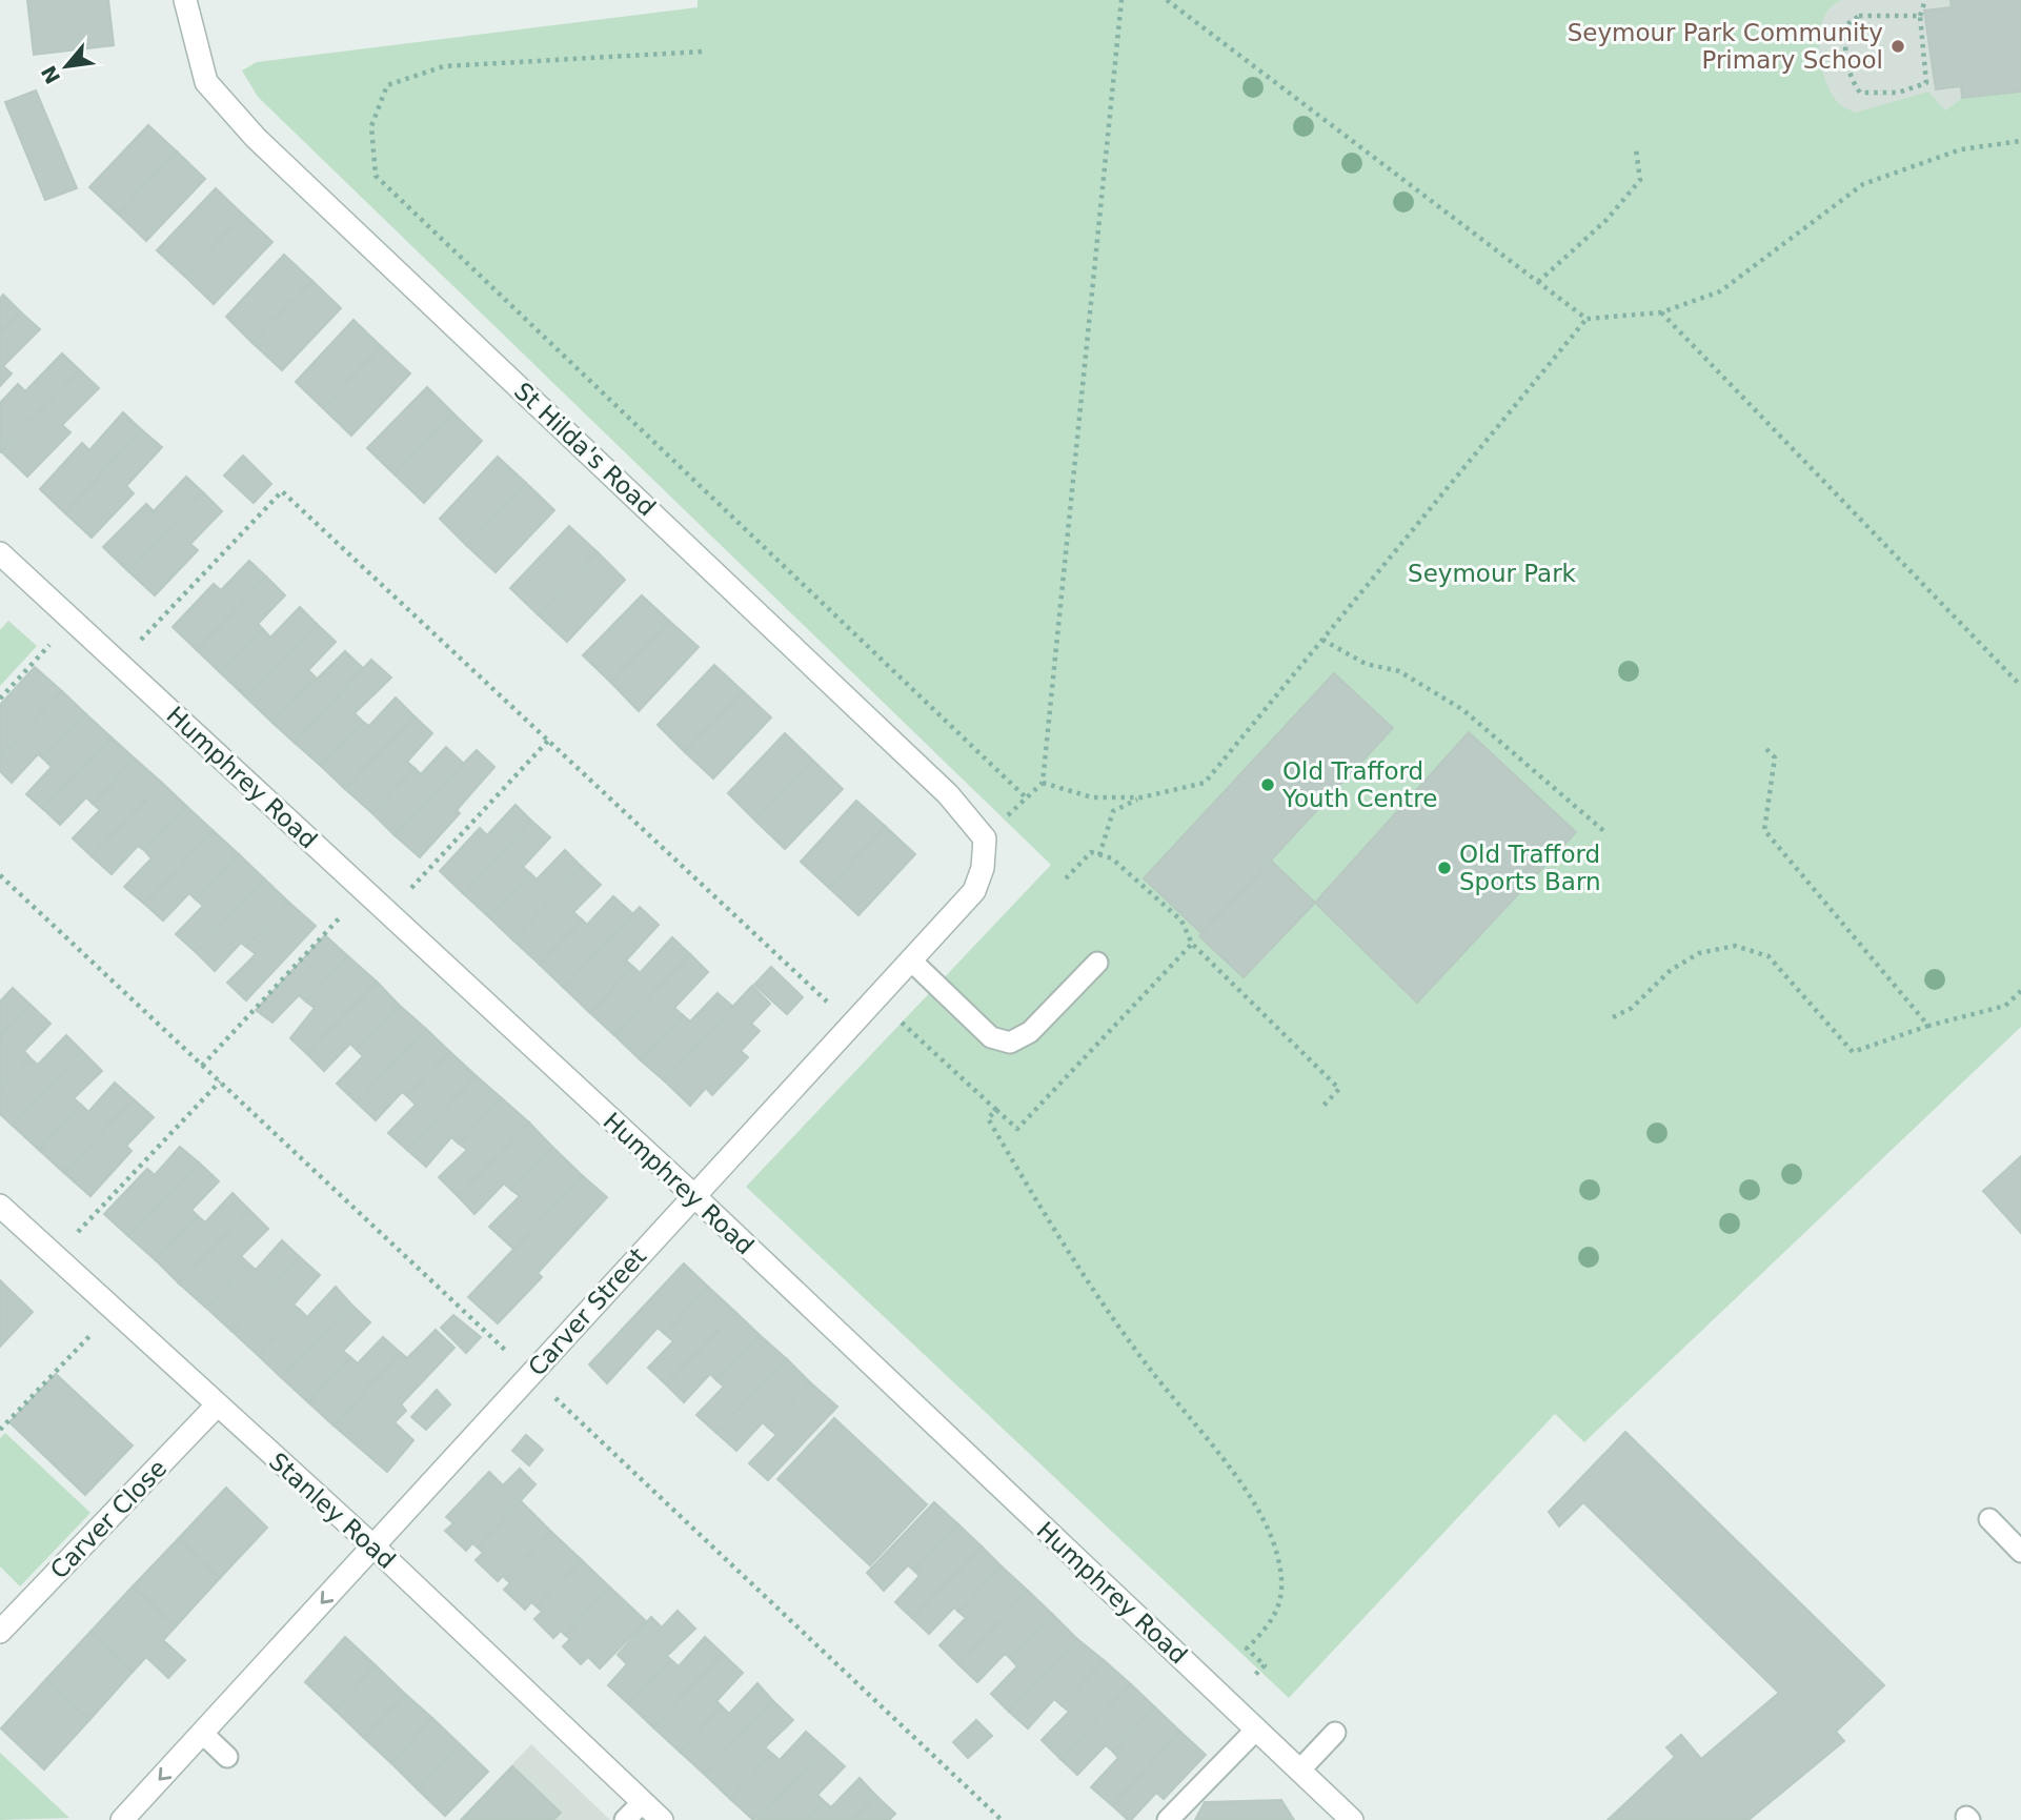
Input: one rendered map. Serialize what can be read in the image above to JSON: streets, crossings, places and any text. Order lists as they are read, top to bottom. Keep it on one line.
{"streets":{"street":["St Hilda's Road","Humphrey Road","Carver Street","Stanley Road","Carver Close"]},"crossings":[["St Hilda's Road","Carver Street"],["Humphrey Road","Carver Street"],["Carver Street","Stanley Road"],["Stanley Road","Carver Close"]],"parks":["Seymour Park"],"places":["Seymour Park Community Primary School","Old Trafford Youth Centre","Old Trafford Sports Barn"],"north":"bottom left"}
